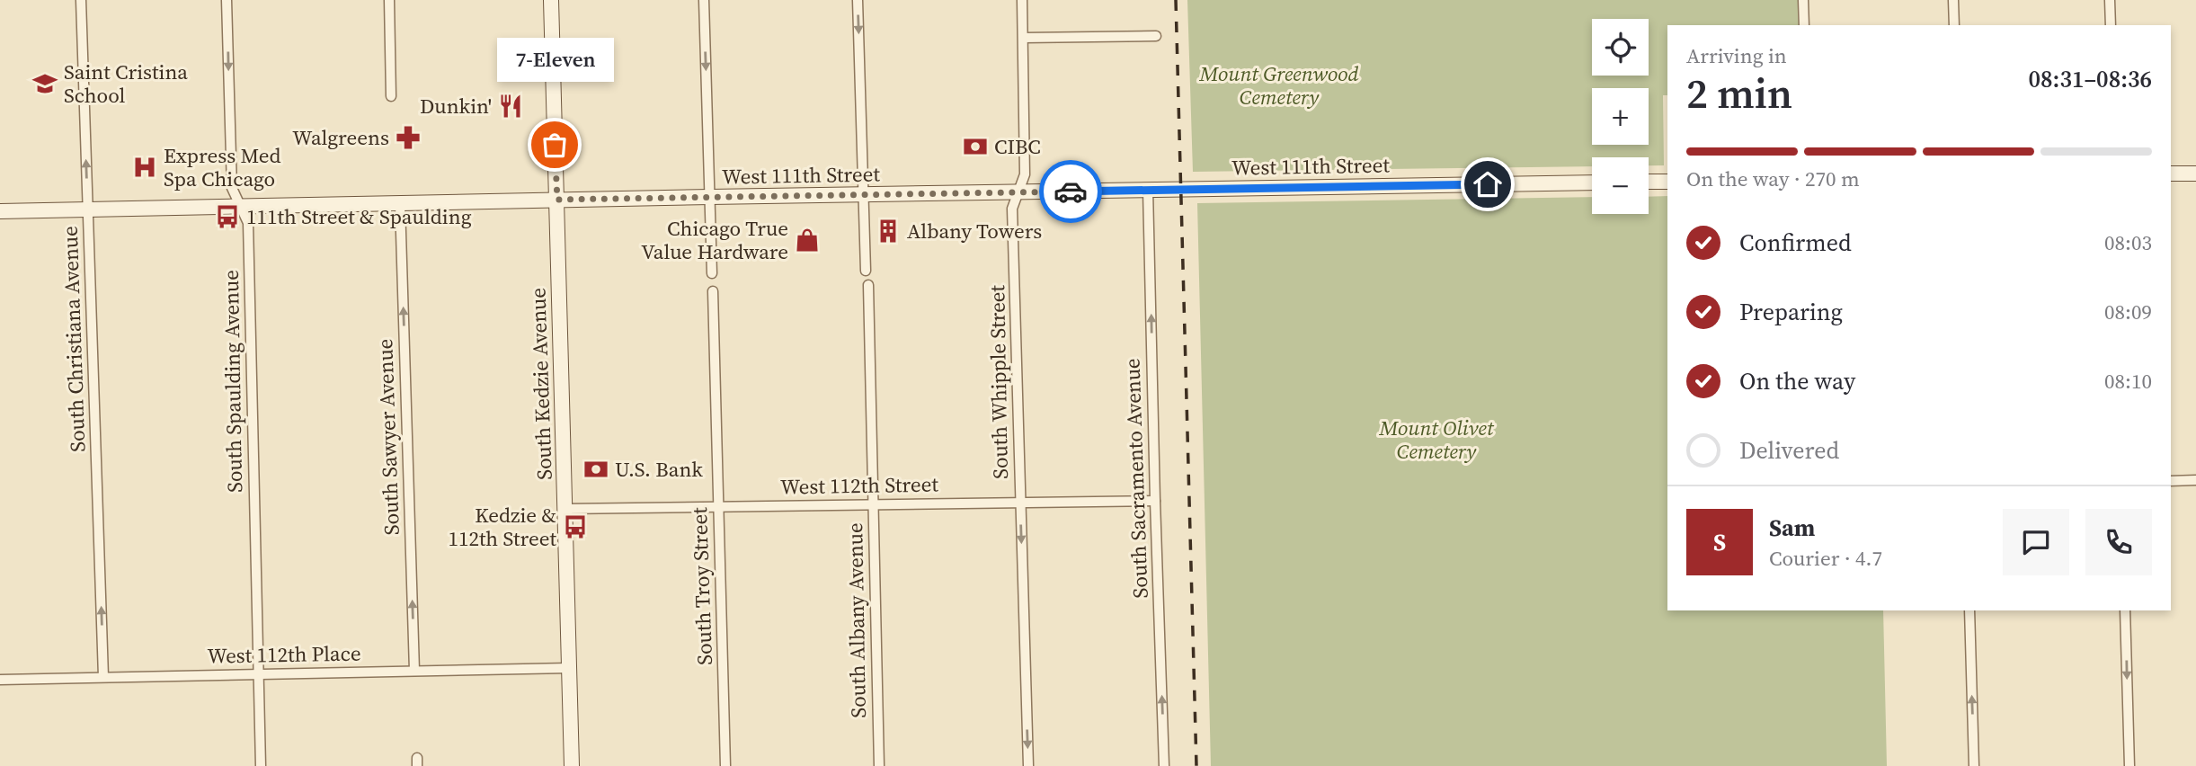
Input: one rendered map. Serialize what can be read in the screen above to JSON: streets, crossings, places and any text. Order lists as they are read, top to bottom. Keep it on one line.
{"streets":{"main road":["West 111th Street","South Kedzie Avenue"],"street":["South Christiana Avenue","South Spaulding Avenue","South Whipple Street","South Sawyer Avenue","South Sacramento Avenue","West 112th Street","South Troy Street","South Albany Avenue","West 112th Place"]},"crossings":[["West 111th Street","South Christiana Avenue"],["West 111th Street","South Spaulding Avenue"],["West 111th Street","South Whipple Street"],["West 111th Street","South Kedzie Avenue"],["West 111th Street","South Sawyer Avenue"],["West 111th Street","South Sacramento Avenue"],["South Christiana Avenue","West 112th Place"],["South Spaulding Avenue","West 112th Place"],["South Whipple Street","West 112th Street"],["South Kedzie Avenue","West 112th Street"],["South Kedzie Avenue","West 112th Place"],["South Sawyer Avenue","West 112th Place"],["South Sacramento Avenue","West 112th Street"],["West 112th Street","South Troy Street"],["West 112th Street","South Albany Avenue"]],"one_way":["South Christiana Avenue","South Sawyer Avenue","South Sacramento Avenue"],"parks":["Mount Greenwood Cemetery","Mount Olivet Cemetery"],"places":{"school or university":["Saint Cristina School"],"restaurant":["Dunkin'"],"pharmacy":["Walgreens"],"other":["7-Eleven"],"bank":["CIBC","U.S. Bank"],"hospital":["Express Med Spa Chicago"],"bus stop":["111th Street & Spaulding","Kedzie & 112th Street"],"building":["Albany Towers"],"shop":["Chicago True Value Hardware"]},"page":{"map_buttons":["+","−"],"heading":["2 min","Arriving in","08:31–08:36"],"panel":["Sam","Courier · 4.7"],"bubble":"7-Eleven","bar":"On the way · 270 m","list":[["Confirmed","08:03"],["Preparing","08:09"],["On the way","08:10"],"Delivered"],"round":"S"}}
